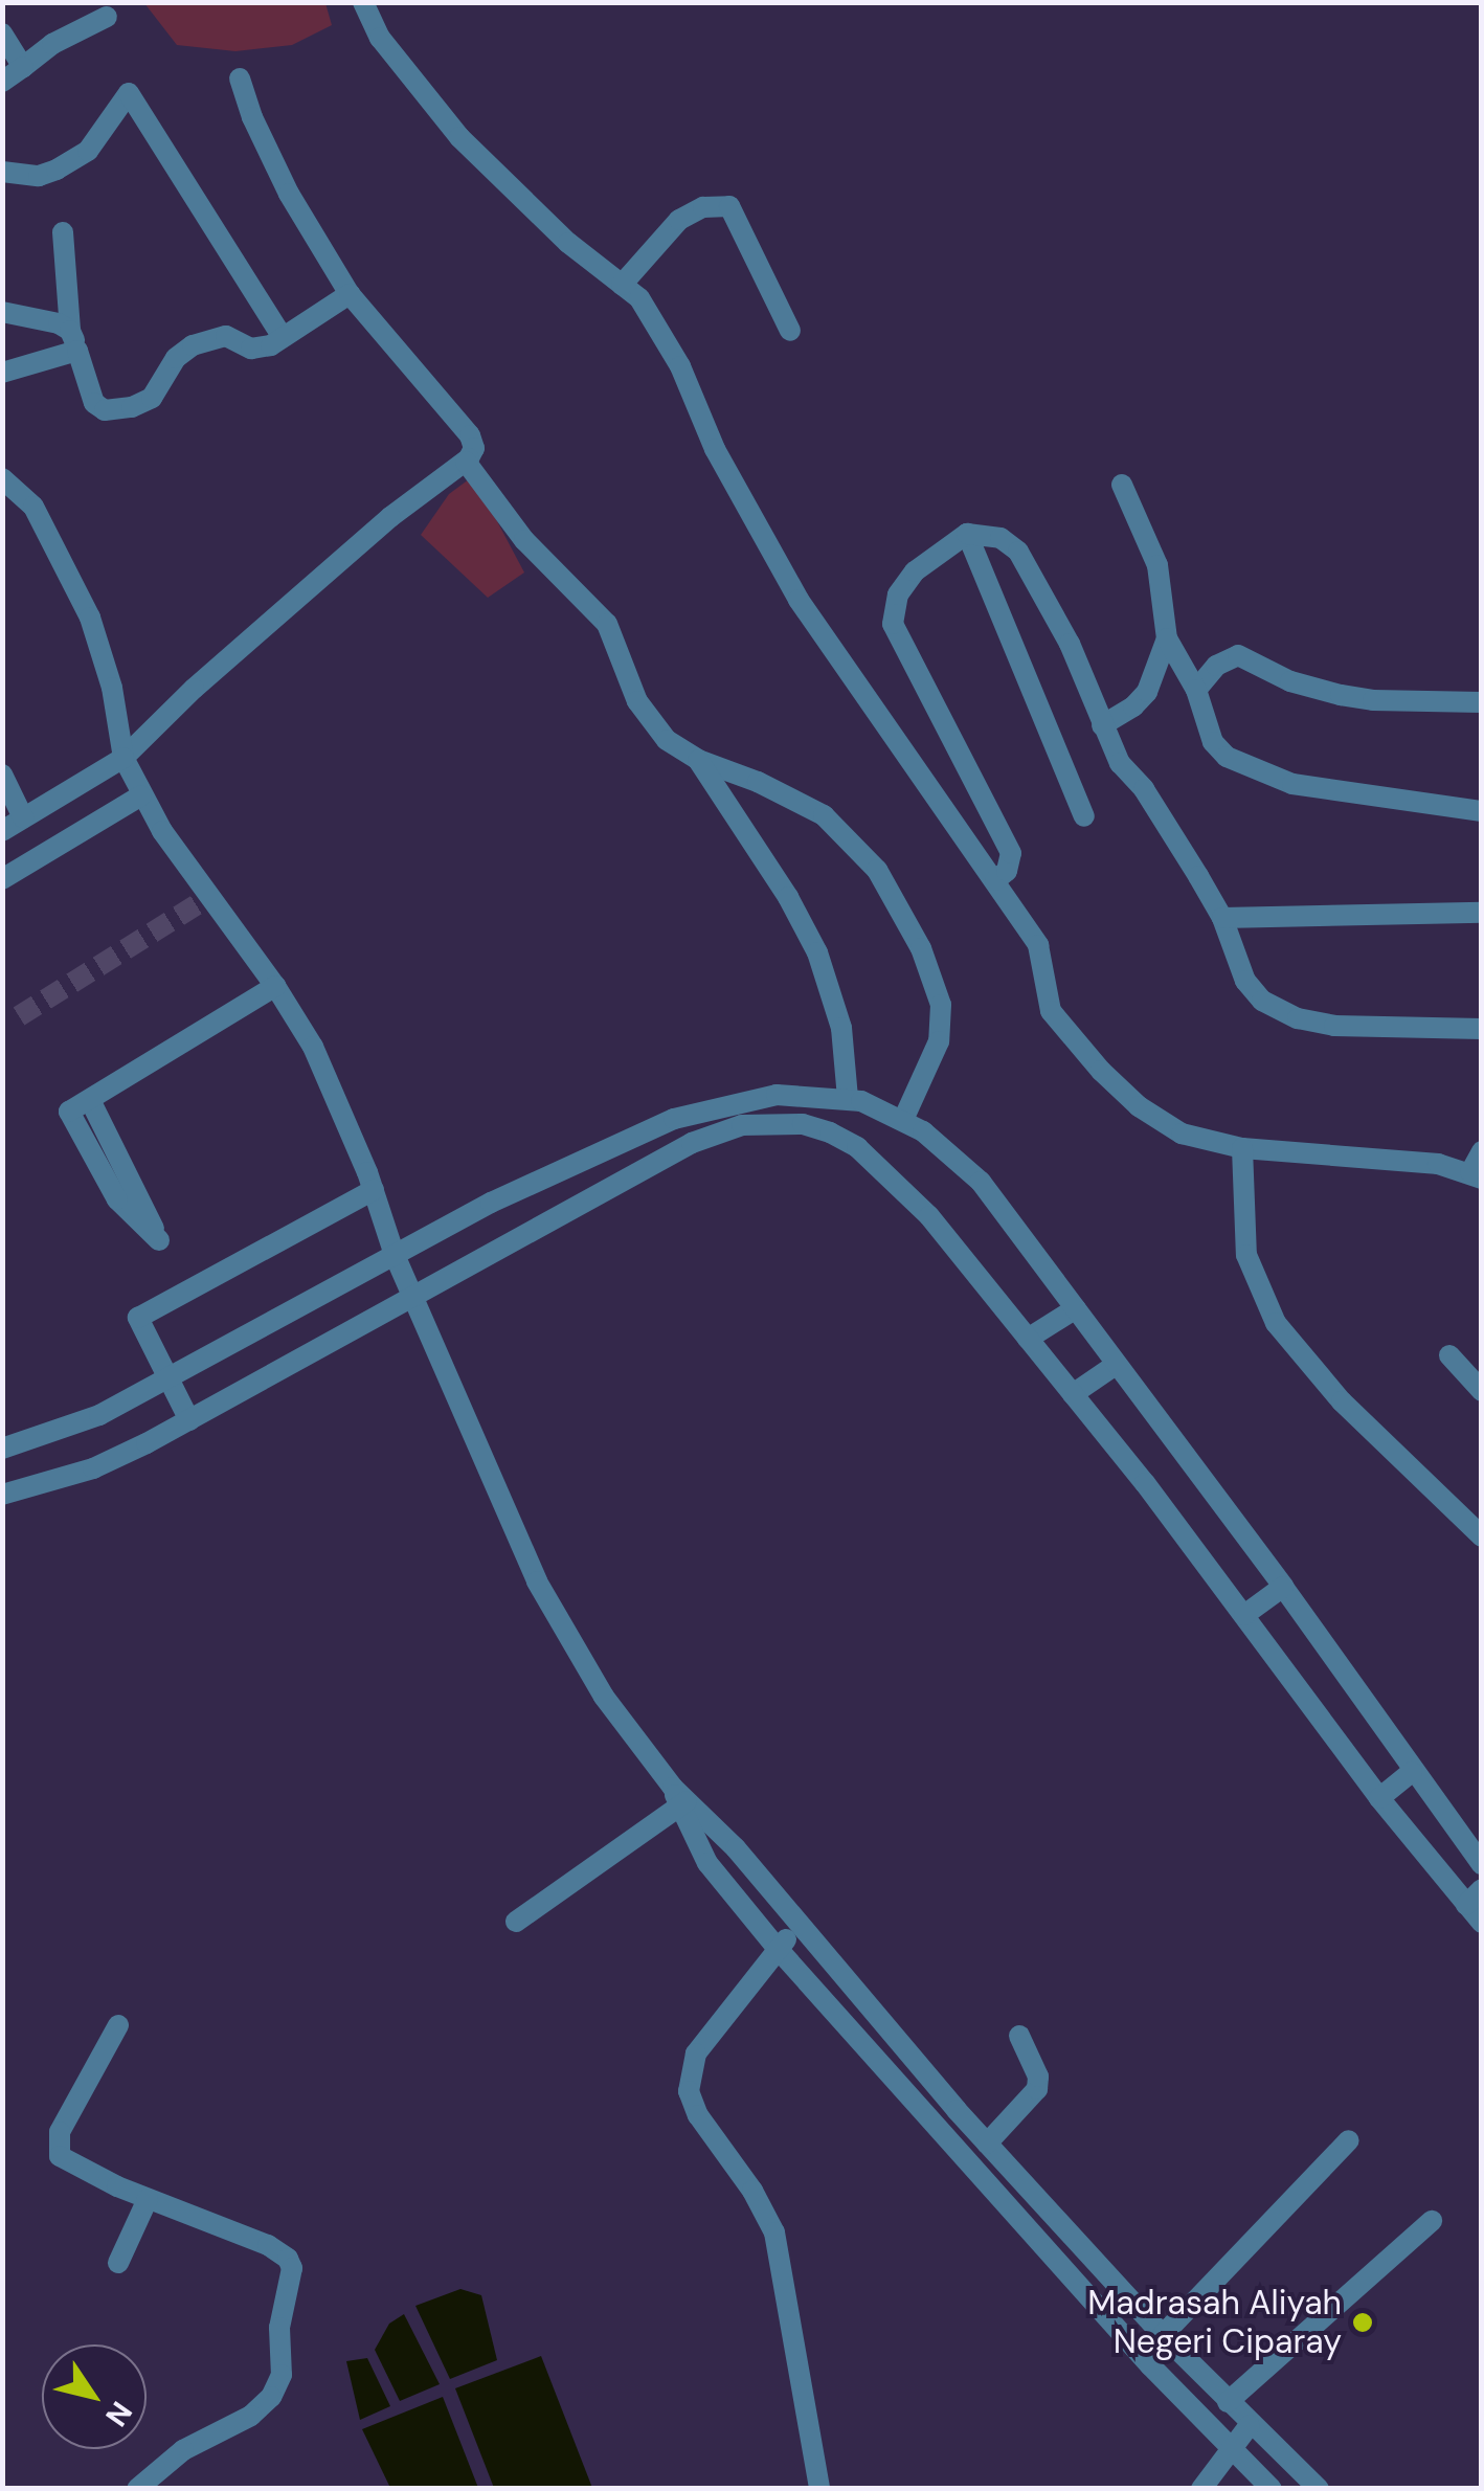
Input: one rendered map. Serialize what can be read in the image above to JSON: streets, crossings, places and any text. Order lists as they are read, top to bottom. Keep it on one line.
{"places":["Madrasah Aliyah Negeri Ciparay"],"north":"bottom right"}
